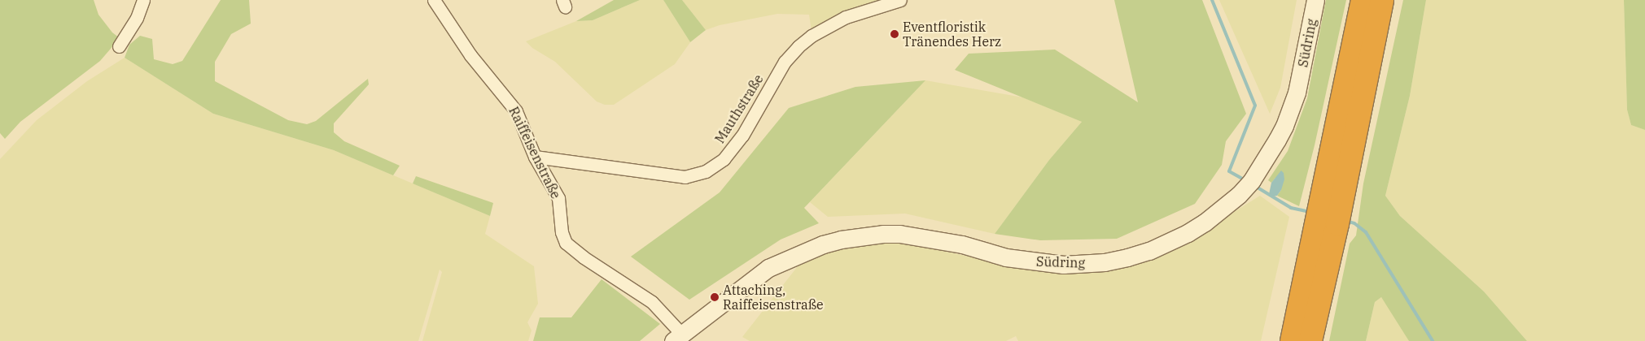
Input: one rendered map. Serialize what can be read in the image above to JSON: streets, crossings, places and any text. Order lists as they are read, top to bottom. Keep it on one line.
{"streets":{"main road":["Südring"],"street":["Mauthstraße","Raiffeisenstraße"]},"crossings":[["Südring","Raiffeisenstraße"],["Mauthstraße","Raiffeisenstraße"]],"places":["Eventfloristik Tränendes Herz","Attaching, Raiffeisenstraße"]}
